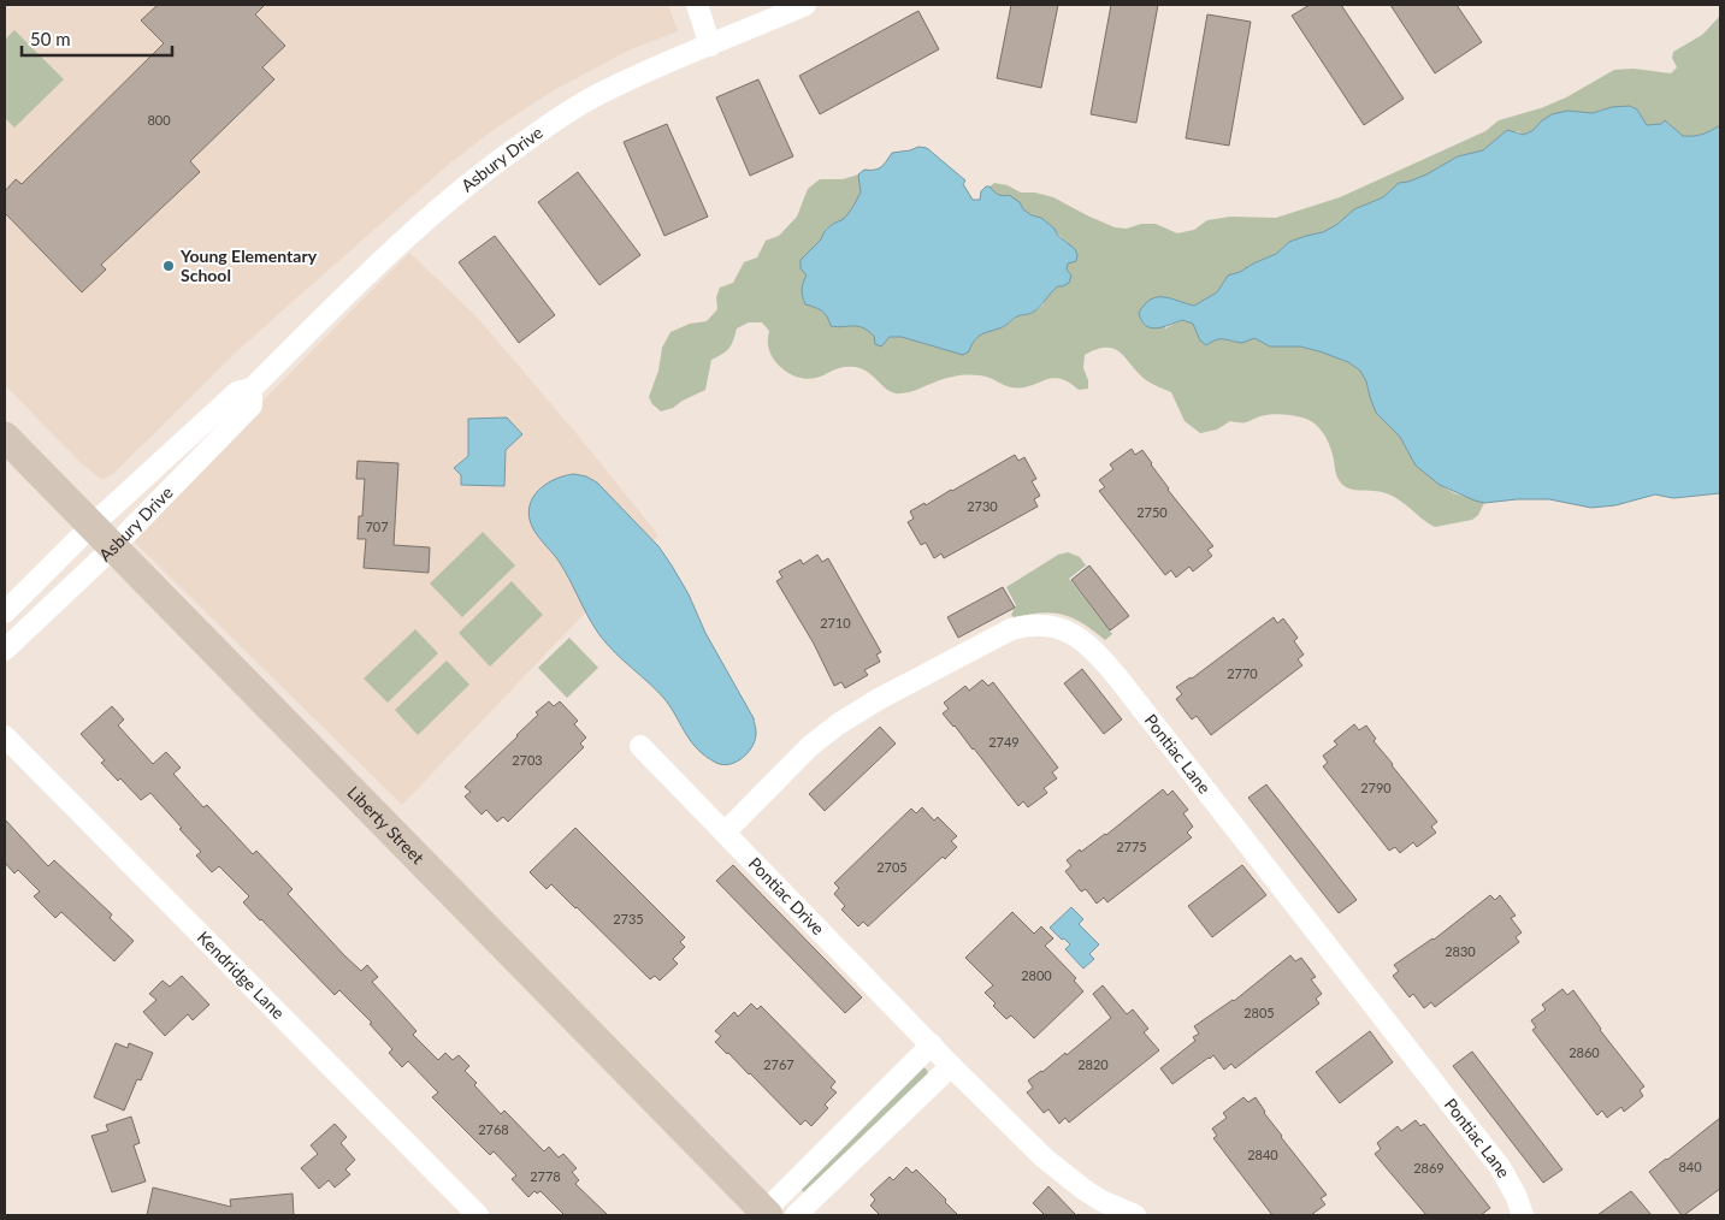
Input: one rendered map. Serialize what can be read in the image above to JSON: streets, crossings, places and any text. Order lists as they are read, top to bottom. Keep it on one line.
{"streets":{"street":["Asbury Drive","Pontiac Lane","Liberty Street","Pontiac Drive","Kendridge Lane"]},"crossings":[["Asbury Drive","Liberty Street"],["Pontiac Lane","Pontiac Drive"]],"places":["Young Elementary School"],"house_numbers":["800","2730","2750","707","2710","2770","2749","2703","2790","2775","2705","2735","2830","2800","2805","2860","2767","2820","2768","2840","840","2869","2778"],"scale_bar":"50 m"}
